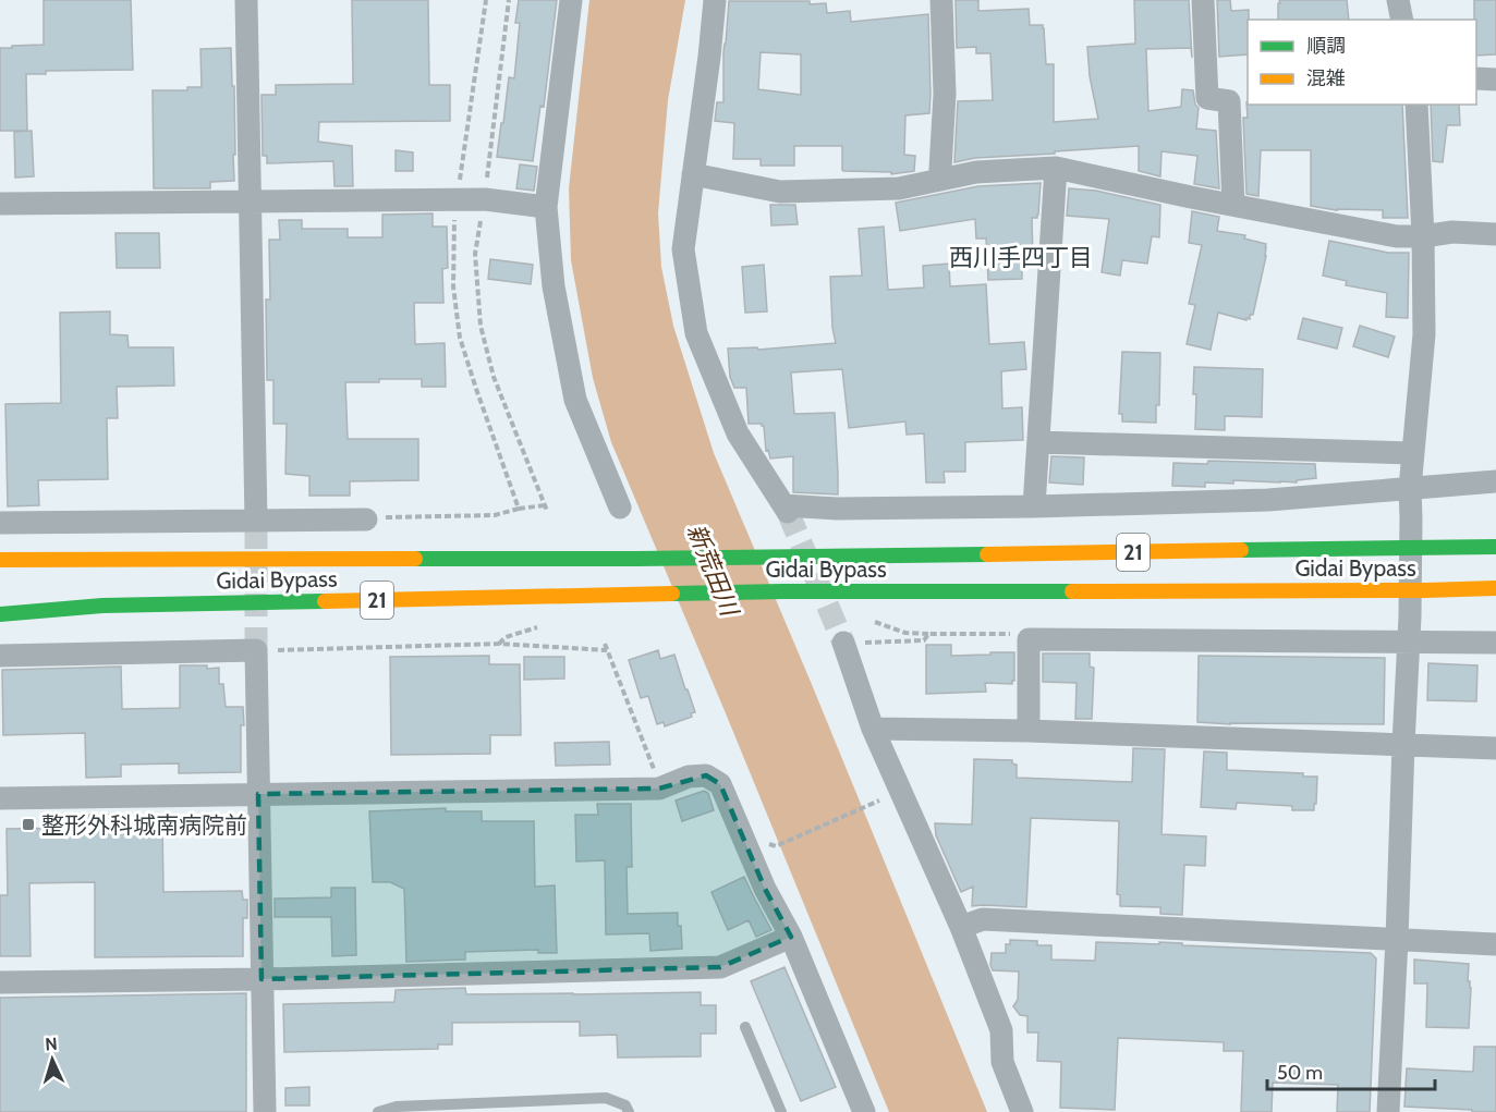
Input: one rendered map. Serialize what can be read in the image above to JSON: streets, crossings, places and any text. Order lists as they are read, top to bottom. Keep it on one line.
{"streets":{"highway":["21","Gidai Bypass"]},"crossings":[["21","Gidai Bypass"]],"districts":["西川手四丁目"],"water":["新荒田川"],"places":{"transit":["整形外科城南病院前"]},"legend":["順調","混雑"],"scale_bar":"50 m","north":"top"}
